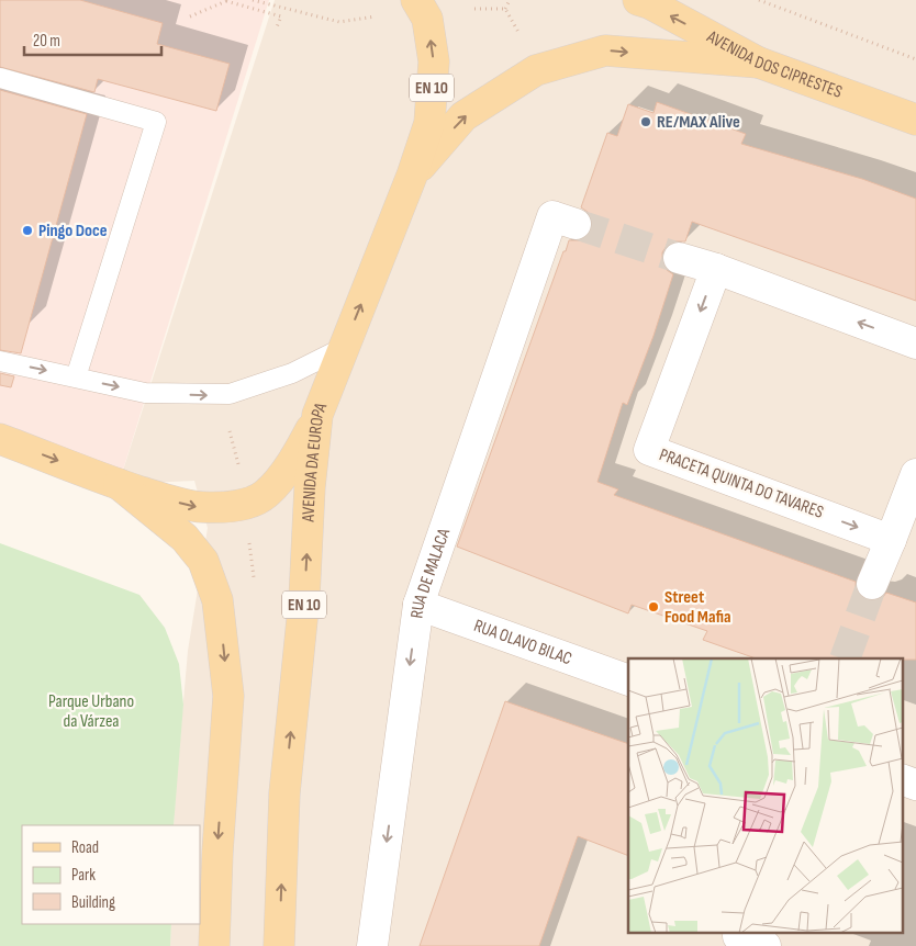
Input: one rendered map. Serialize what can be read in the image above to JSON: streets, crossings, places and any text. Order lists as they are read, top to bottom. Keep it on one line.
{"streets":{"main road":["AVENIDA DOS CIPRESTES","EN 10","AVENIDA DA EUROPA"],"street":["PRACETA QUINTA DO TAVARES","RUA DE MALACA","RUA OLAVO BILAC"]},"crossings":[["RUA DE MALACA","RUA OLAVO BILAC"]],"one_way":["AVENIDA DOS CIPRESTES","AVENIDA DA EUROPA","RUA DE MALACA"],"parks":["Parque Urbano da Várzea"],"places":["RE/MAX Alive","Pingo Doce","Street Food Mafia"],"legend":["Road","Park","Building"],"scale_bar":"20 m"}
